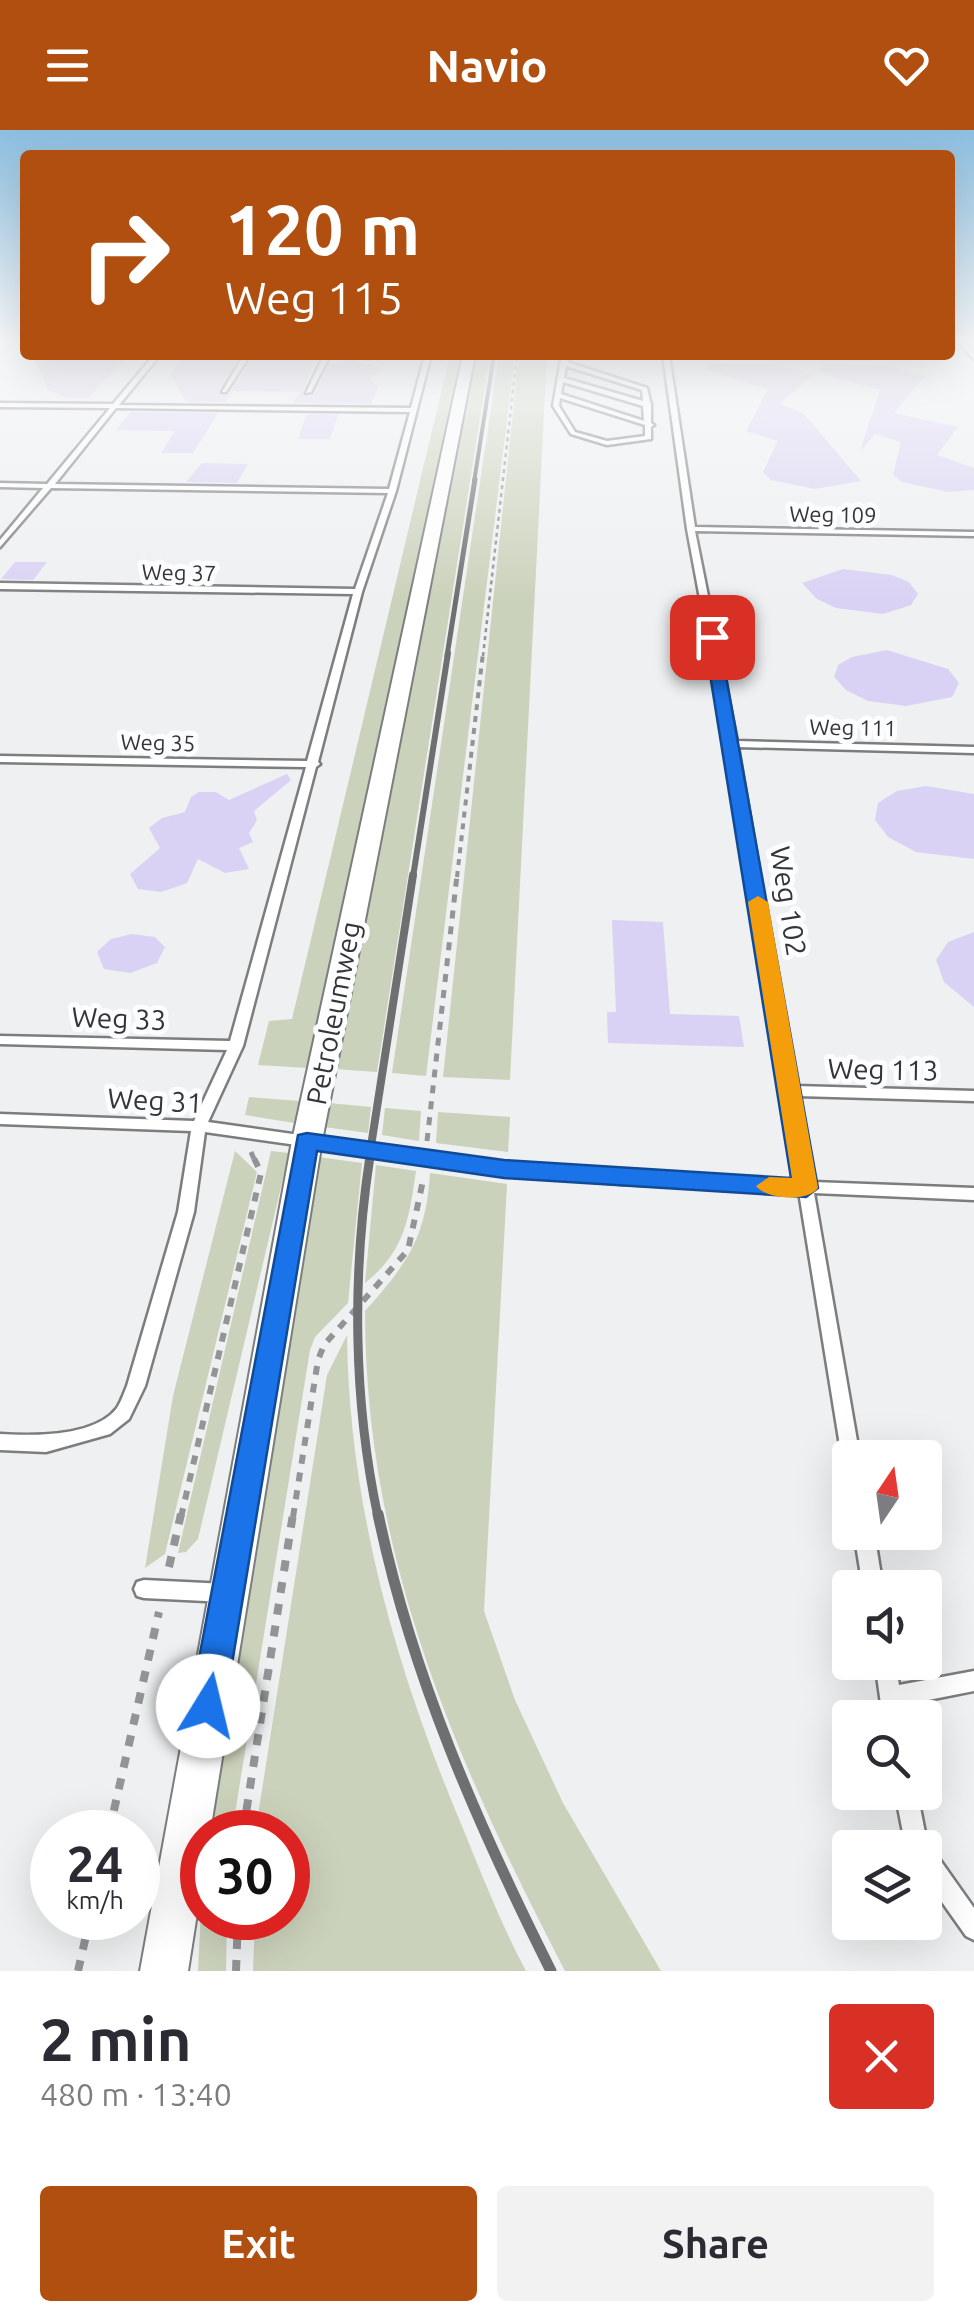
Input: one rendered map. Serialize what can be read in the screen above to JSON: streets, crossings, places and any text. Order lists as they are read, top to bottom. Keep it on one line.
{"streets":{"street":["Petroleumweg"],"lane":["Weg 109","Weg 37","Weg 111","Weg 35","Weg 102","Weg 33","Weg 113","Weg 31"]},"crossings":[["Weg 109","Weg 102"],["Weg 111","Weg 102"],["Weg 102","Weg 113"],["Weg 102","Weg 31"],["Petroleumweg","Weg 31"]],"north":"top","page":{"header":"Navio","turn":["120 m","Weg 115"],"speed":"24 km/h","limit":"30","heading":["2 min","480 m · 13:40"],"buttons":["Exit","Share"]}}
